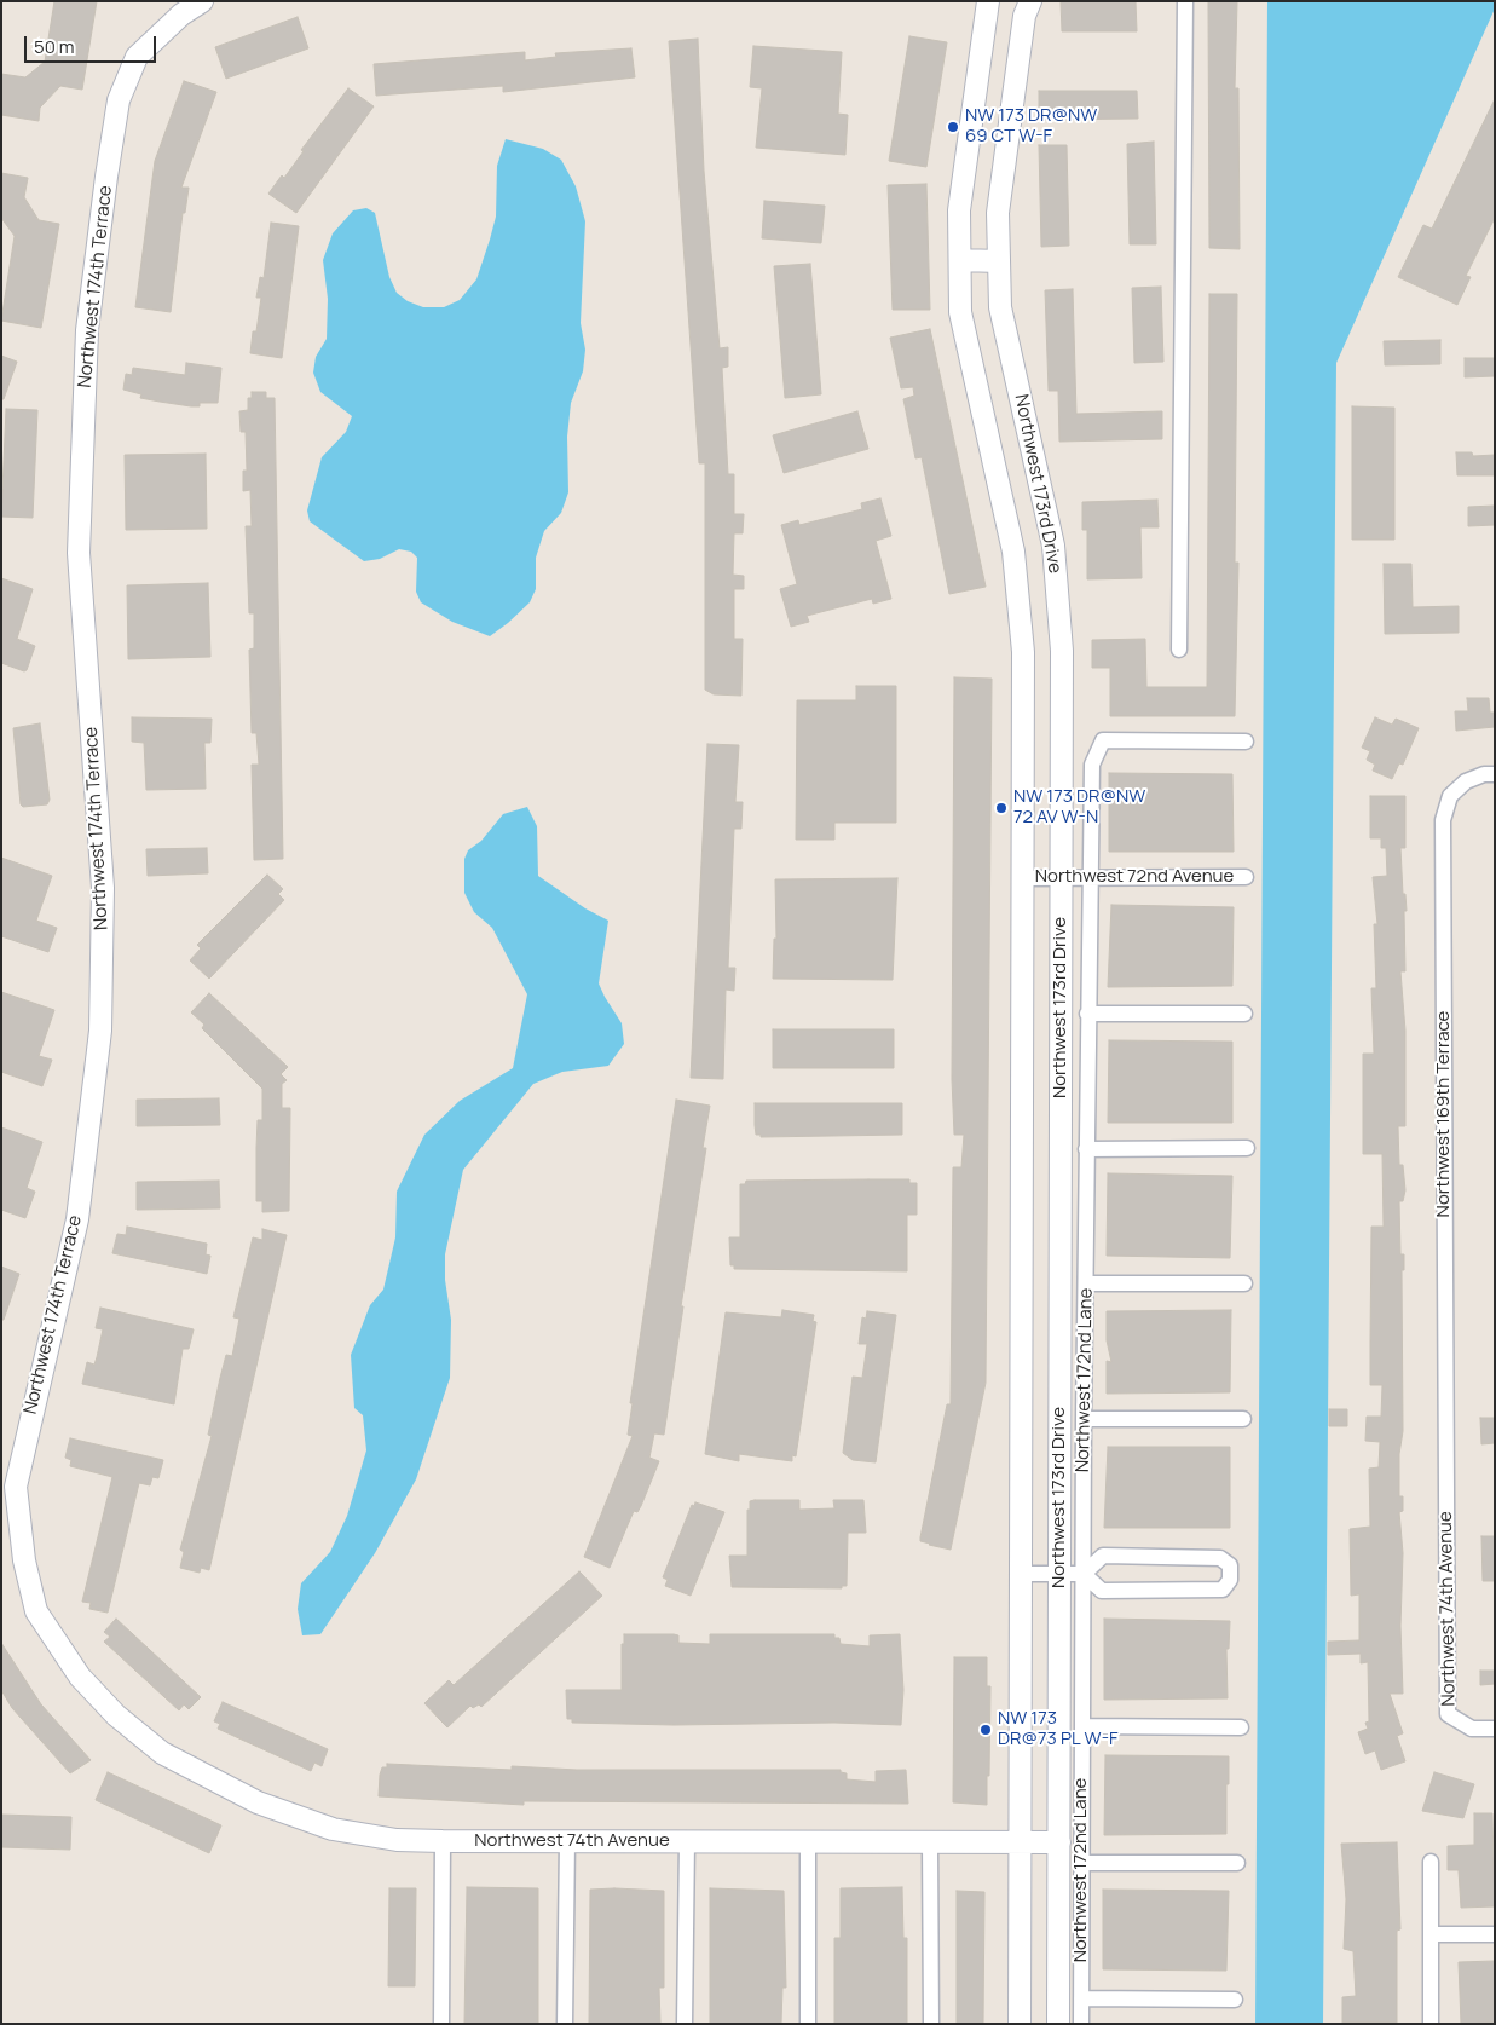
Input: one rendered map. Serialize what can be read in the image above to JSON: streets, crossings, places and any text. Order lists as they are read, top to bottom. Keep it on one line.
{"streets":{"street":["Northwest 174th Terrace","Northwest 173rd Drive","Northwest 72nd Avenue","Northwest 169th Terrace","Northwest 172nd Lane","Northwest 74th Avenue"]},"crossings":[["Northwest 174th Terrace","Northwest 74th Avenue"],["Northwest 173rd Drive","Northwest 72nd Avenue"],["Northwest 173rd Drive","Northwest 74th Avenue"],["Northwest 72nd Avenue","Northwest 172nd Lane"],["Northwest 169th Terrace","Northwest 74th Avenue"]],"places":["NW 173 DR@NW 69 CT W-F","NW 173 DR@NW 72 AV W-N","NW 173 DR@73 PL W-F"],"scale_bar":"50 m"}
